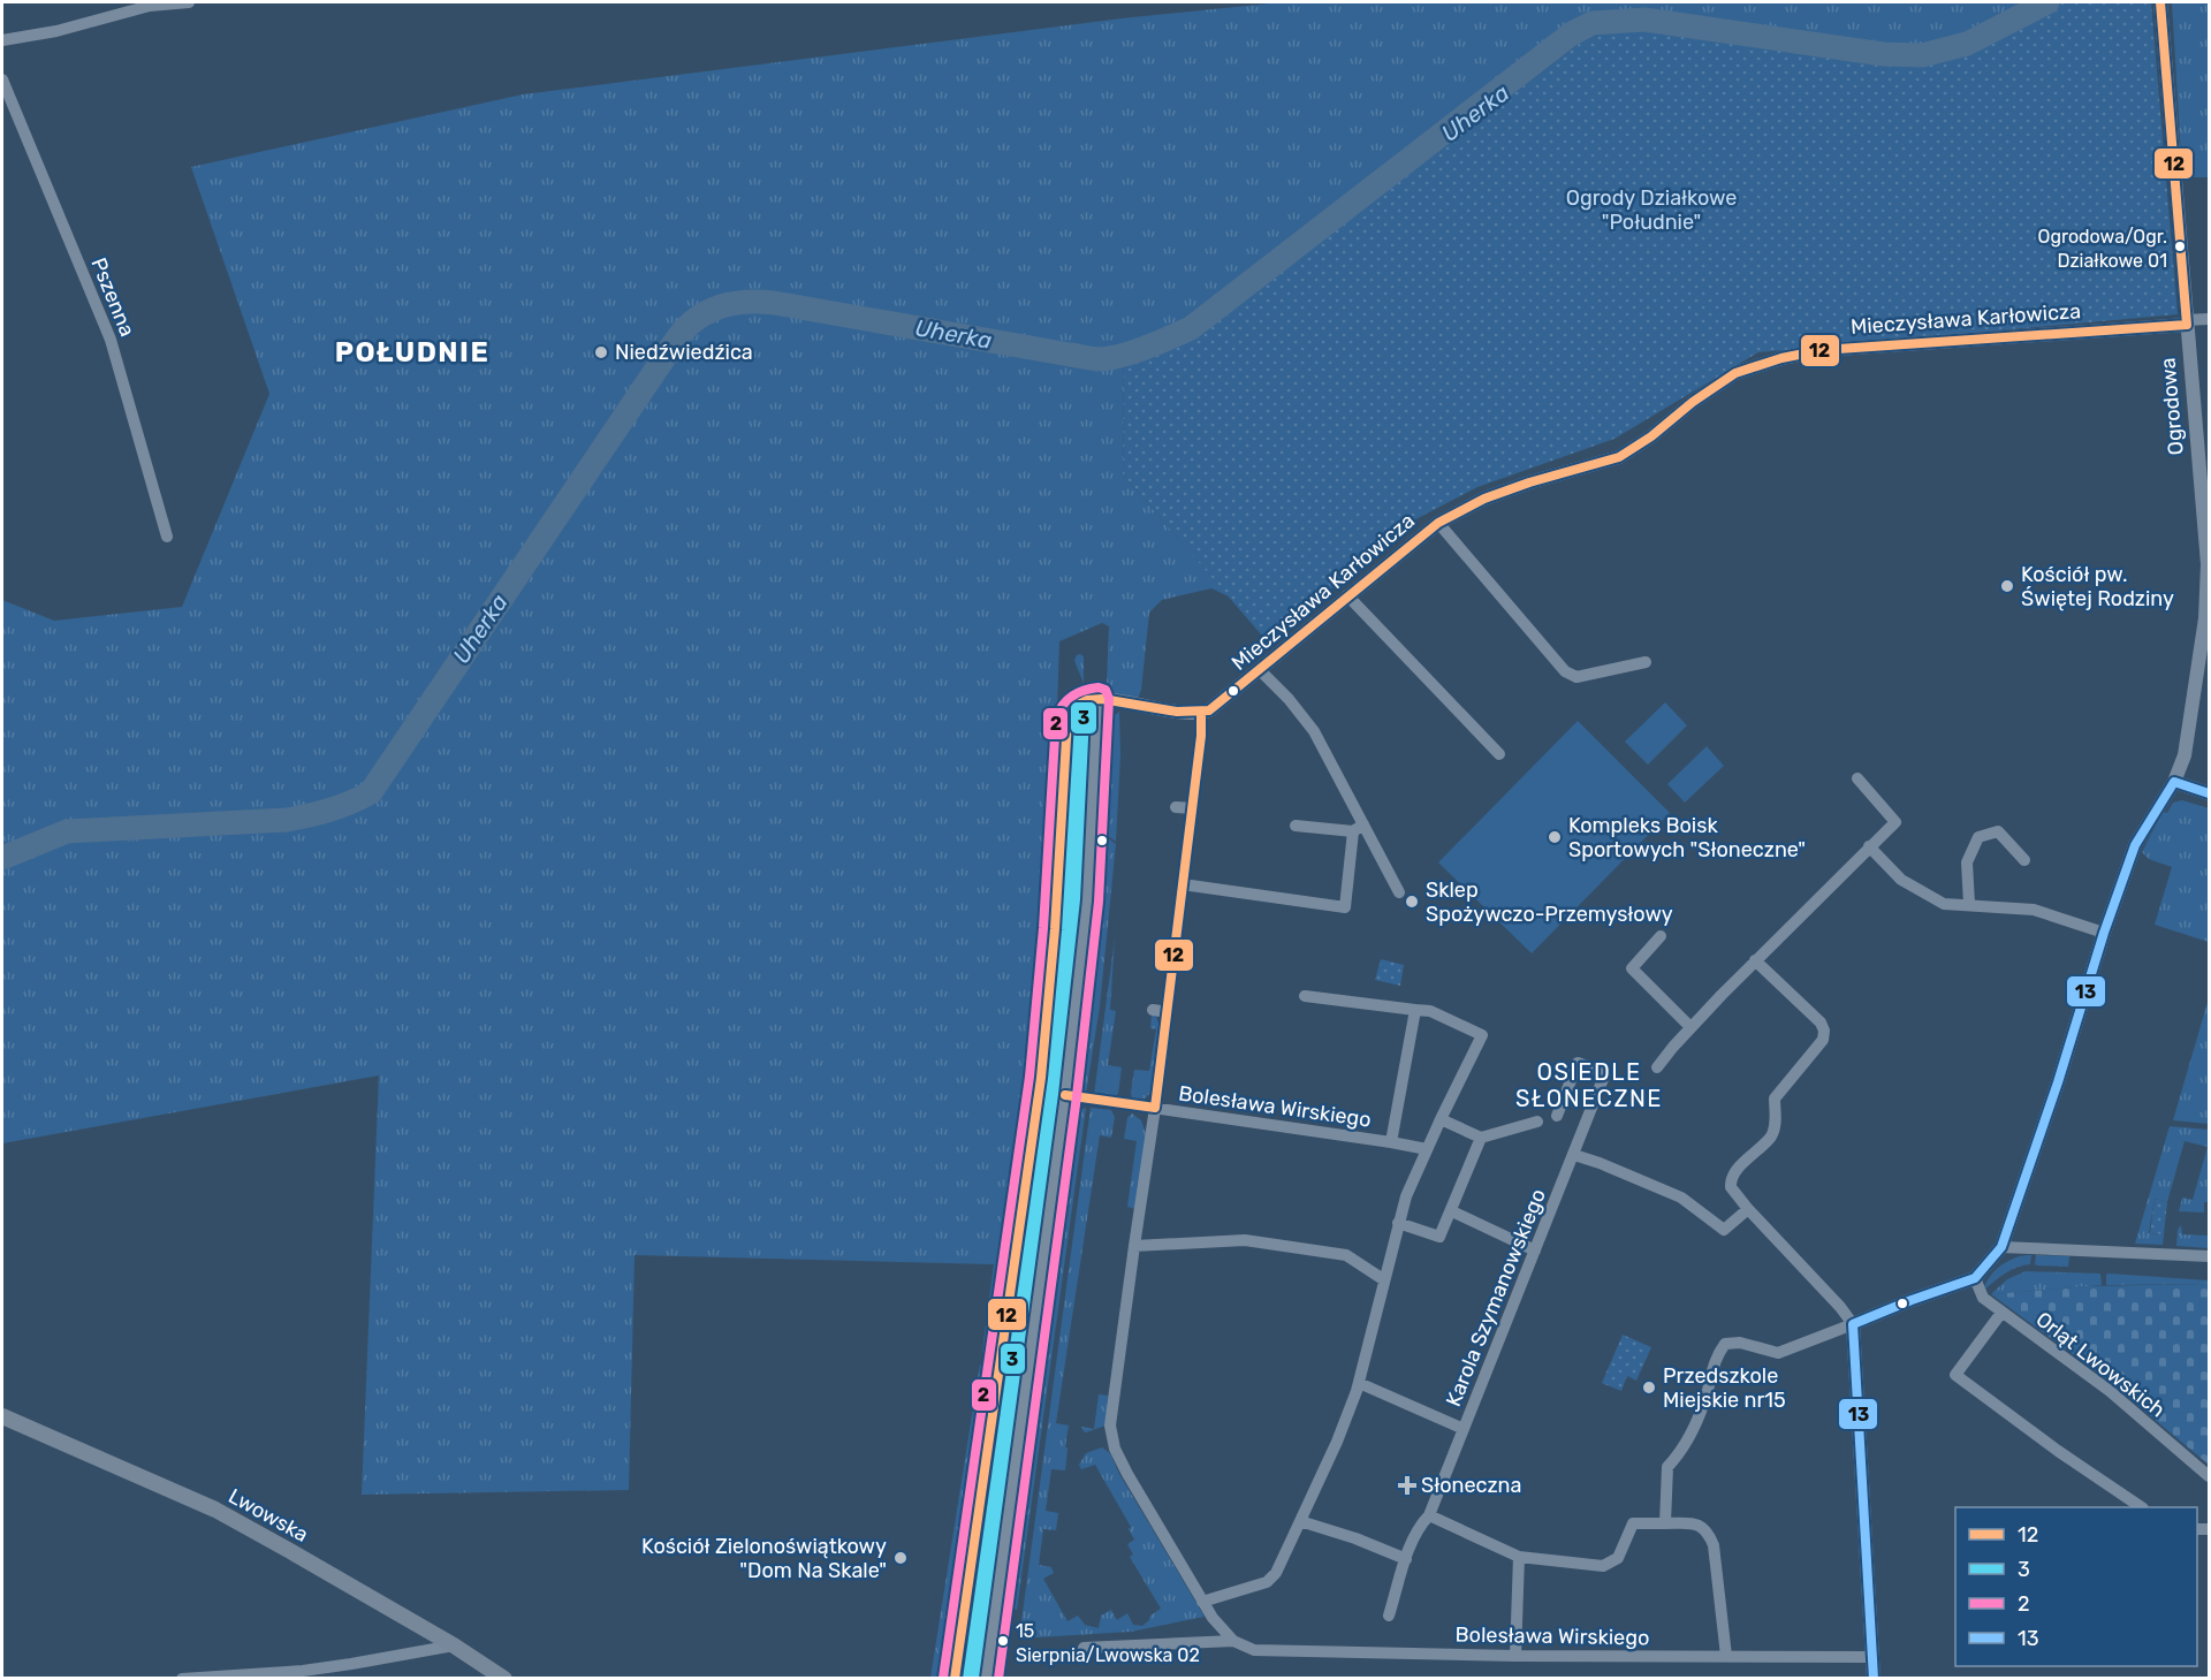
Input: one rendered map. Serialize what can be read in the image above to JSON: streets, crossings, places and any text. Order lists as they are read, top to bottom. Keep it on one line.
{"streets":{"main road":["Lwowska"],"street":["Pszenna","Mieczysława Karłowicza","Ogrodowa","Bolesława Wirskiego","Karola Szymanowskiego","Orląt Lwowskich"]},"crossings":[["Mieczysława Karłowicza","Ogrodowa"]],"districts":["POŁUDNIE","OSIEDLE SŁONECZNE"],"water":["Uherka"],"parks":["Ogrody Działkowe \"Południe\""],"places":{"other":["Ogrodowa/Ogr. Działkowe 01","Niedźwiedźica","Kościół pw. Świętej Rodziny","Kompleks Boisk Sportowych \"Słoneczne\"","Sklep Spożywczo-Przemysłowy","Przedszkole Miejskie nr15","Kościół Zielonoświątkowy \"Dom Na Skale\"","15 Sierpnia/Lwowska 02"],"health":["Słoneczna"]},"lines":["transit line 12","transit line 2","transit line 3","transit line 13"],"legend":["12","3","2","13"]}
